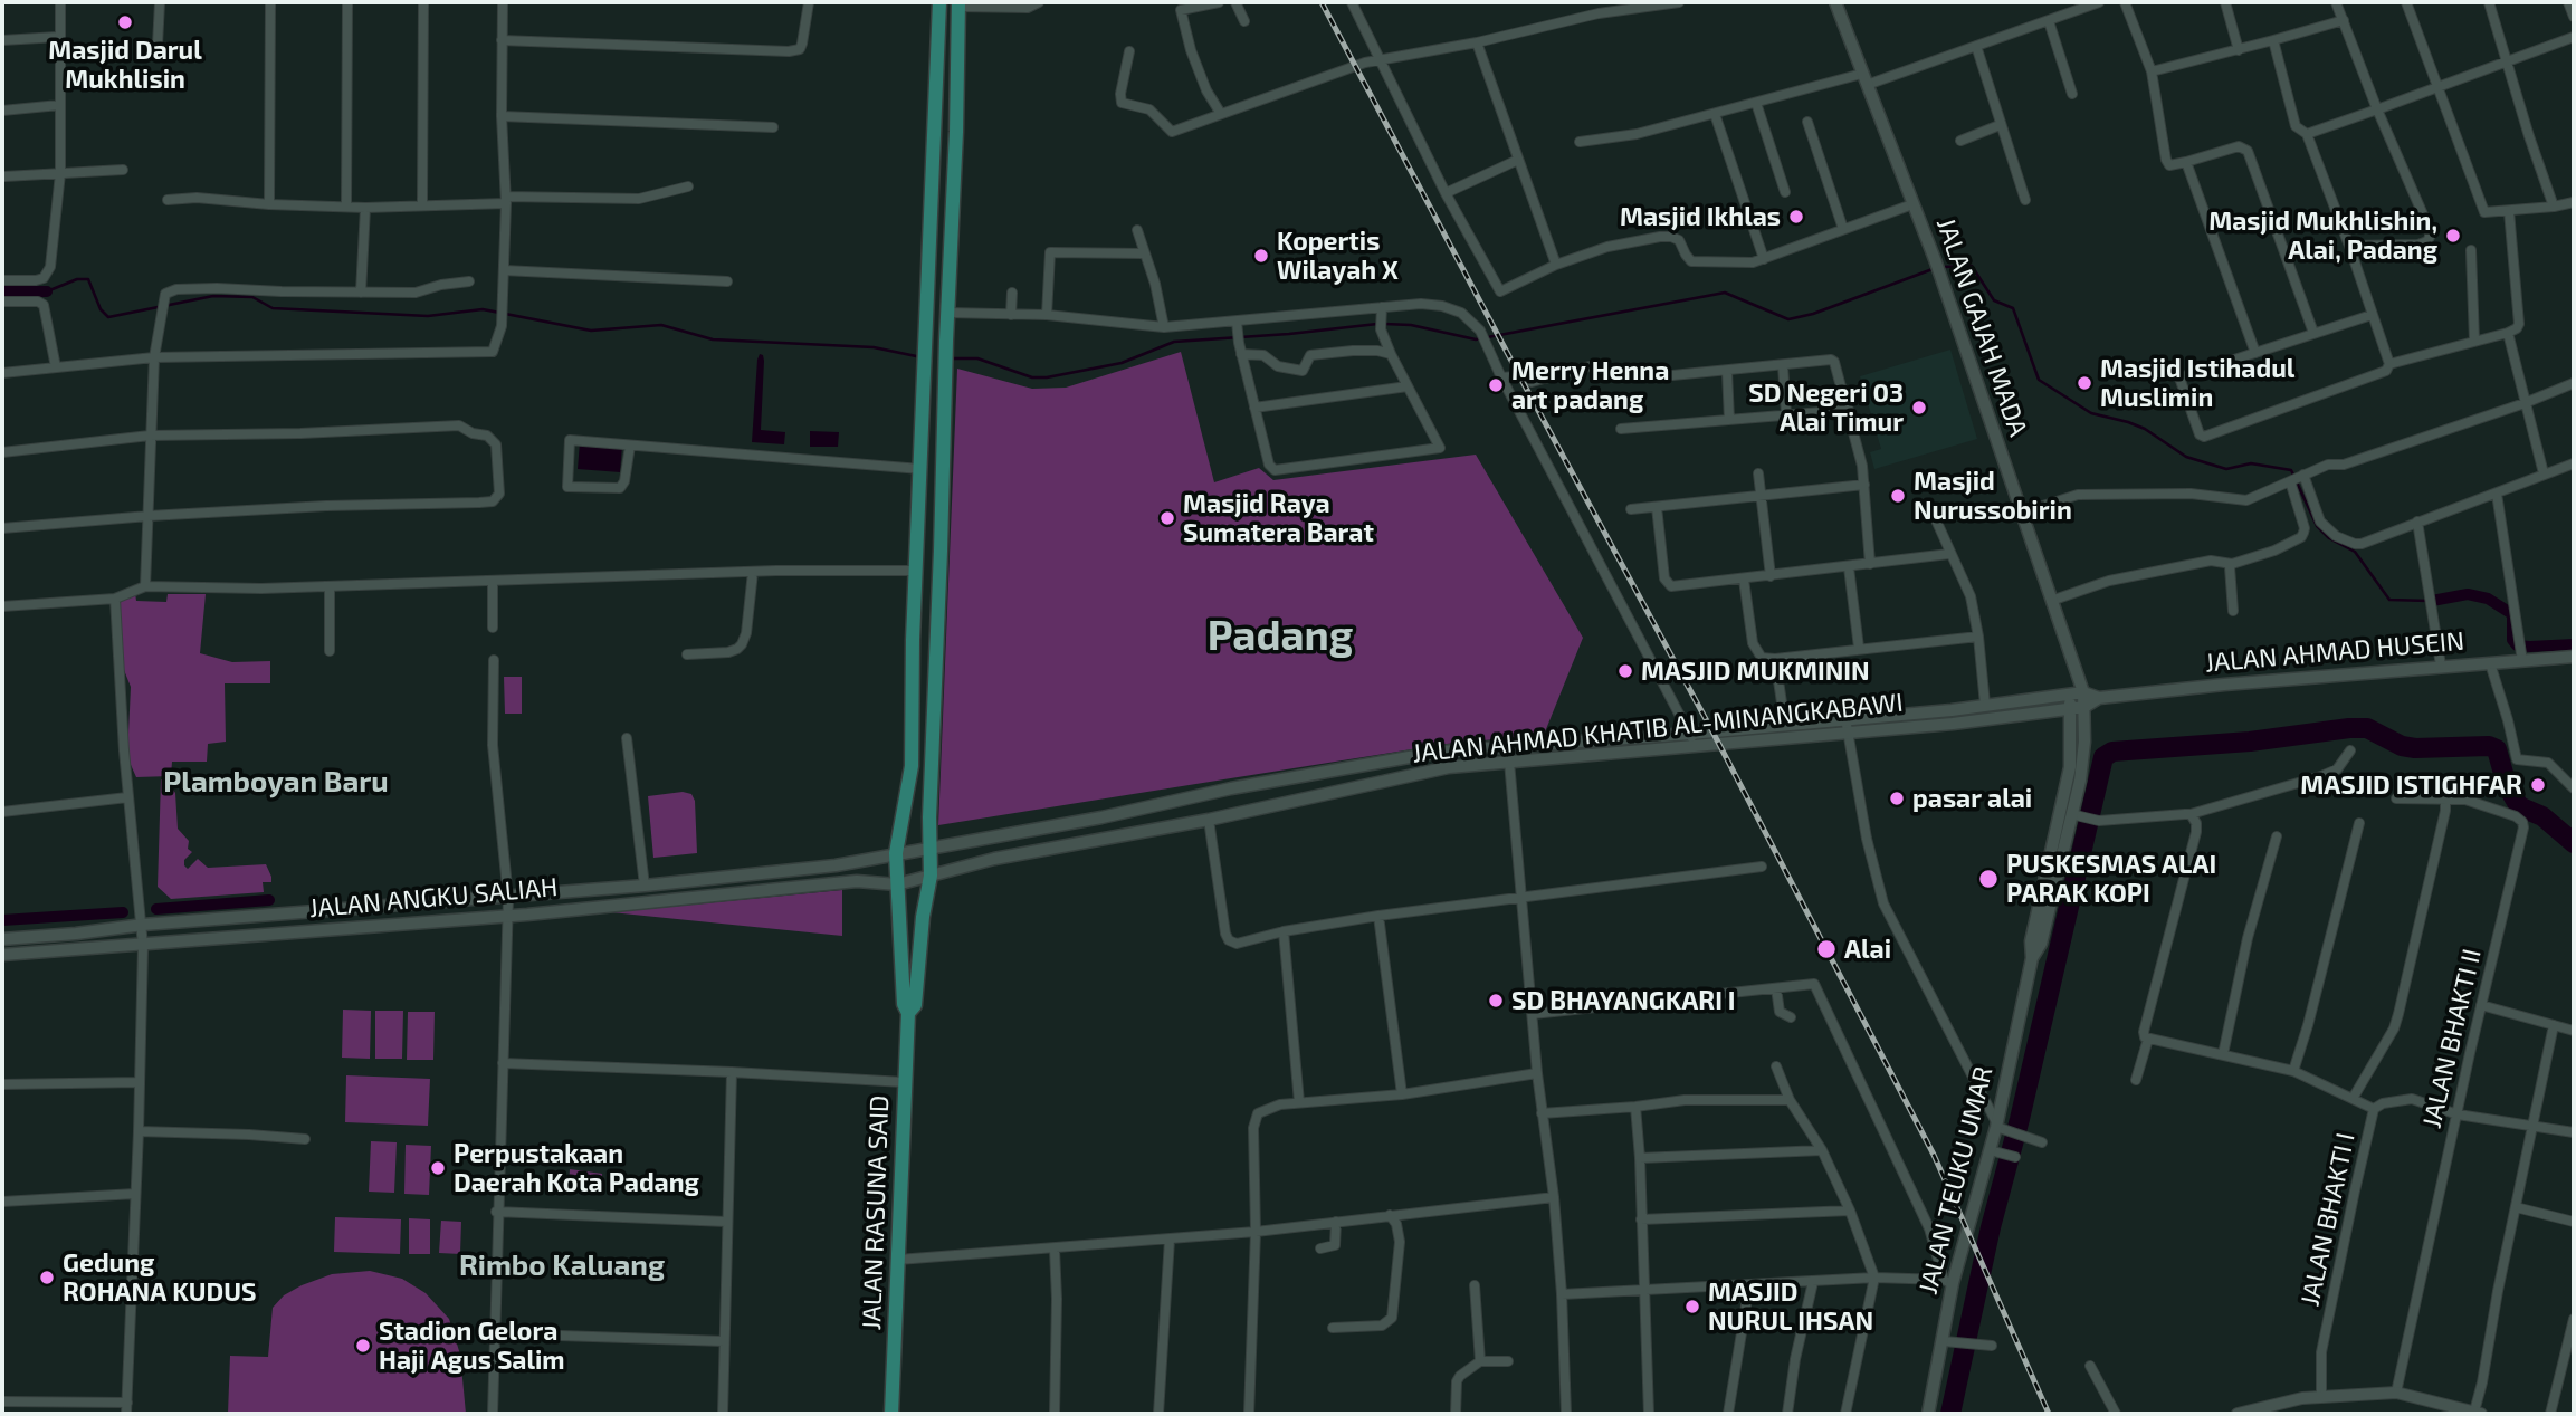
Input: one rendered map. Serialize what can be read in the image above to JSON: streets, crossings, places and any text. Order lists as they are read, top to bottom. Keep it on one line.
{"streets":{"main road":["JALAN GAJAH MADA","JALAN AHMAD HUSEIN","JALAN AHMAD KHATIB AL-MINANGKABAWI","JALAN ANGKU SALIAH","JALAN TEUKU UMAR","JALAN RASUNA SAID"],"street":["JALAN BHAKTI II","JALAN BHAKTI I"]},"crossings":[["JALAN GAJAH MADA","JALAN AHMAD KHATIB AL-MINANGKABAWI"],["JALAN GAJAH MADA","JALAN TEUKU UMAR"],["JALAN AHMAD KHATIB AL-MINANGKABAWI","JALAN ANGKU SALIAH"],["JALAN AHMAD KHATIB AL-MINANGKABAWI","JALAN TEUKU UMAR"],["JALAN BHAKTI II","JALAN BHAKTI I"]],"districts":["Padang","Plamboyan Baru","Rimbo Kaluang"],"places":["Masjid Darul Mukhlisin","Masjid Ikhlas","Masjid Mukhlishin, Alai, Padang","Kopertis Wilayah X","Masjid Istihadul Muslimin","Merry Henna art padang","SD Negeri 03 Alai Timur","Masjid Nurussobirin","Masjid Raya Sumatera Barat","MASJID MUKMININ","MASJID ISTIGHFAR","pasar alai","PUSKESMAS ALAI PARAK KOPI","Alai","SD BHAYANGKARI I","Perpustakaan Daerah Kota Padang","Gedung ROHANA KUDUS","MASJID NURUL IHSAN","Stadion Gelora Haji Agus Salim"]}
